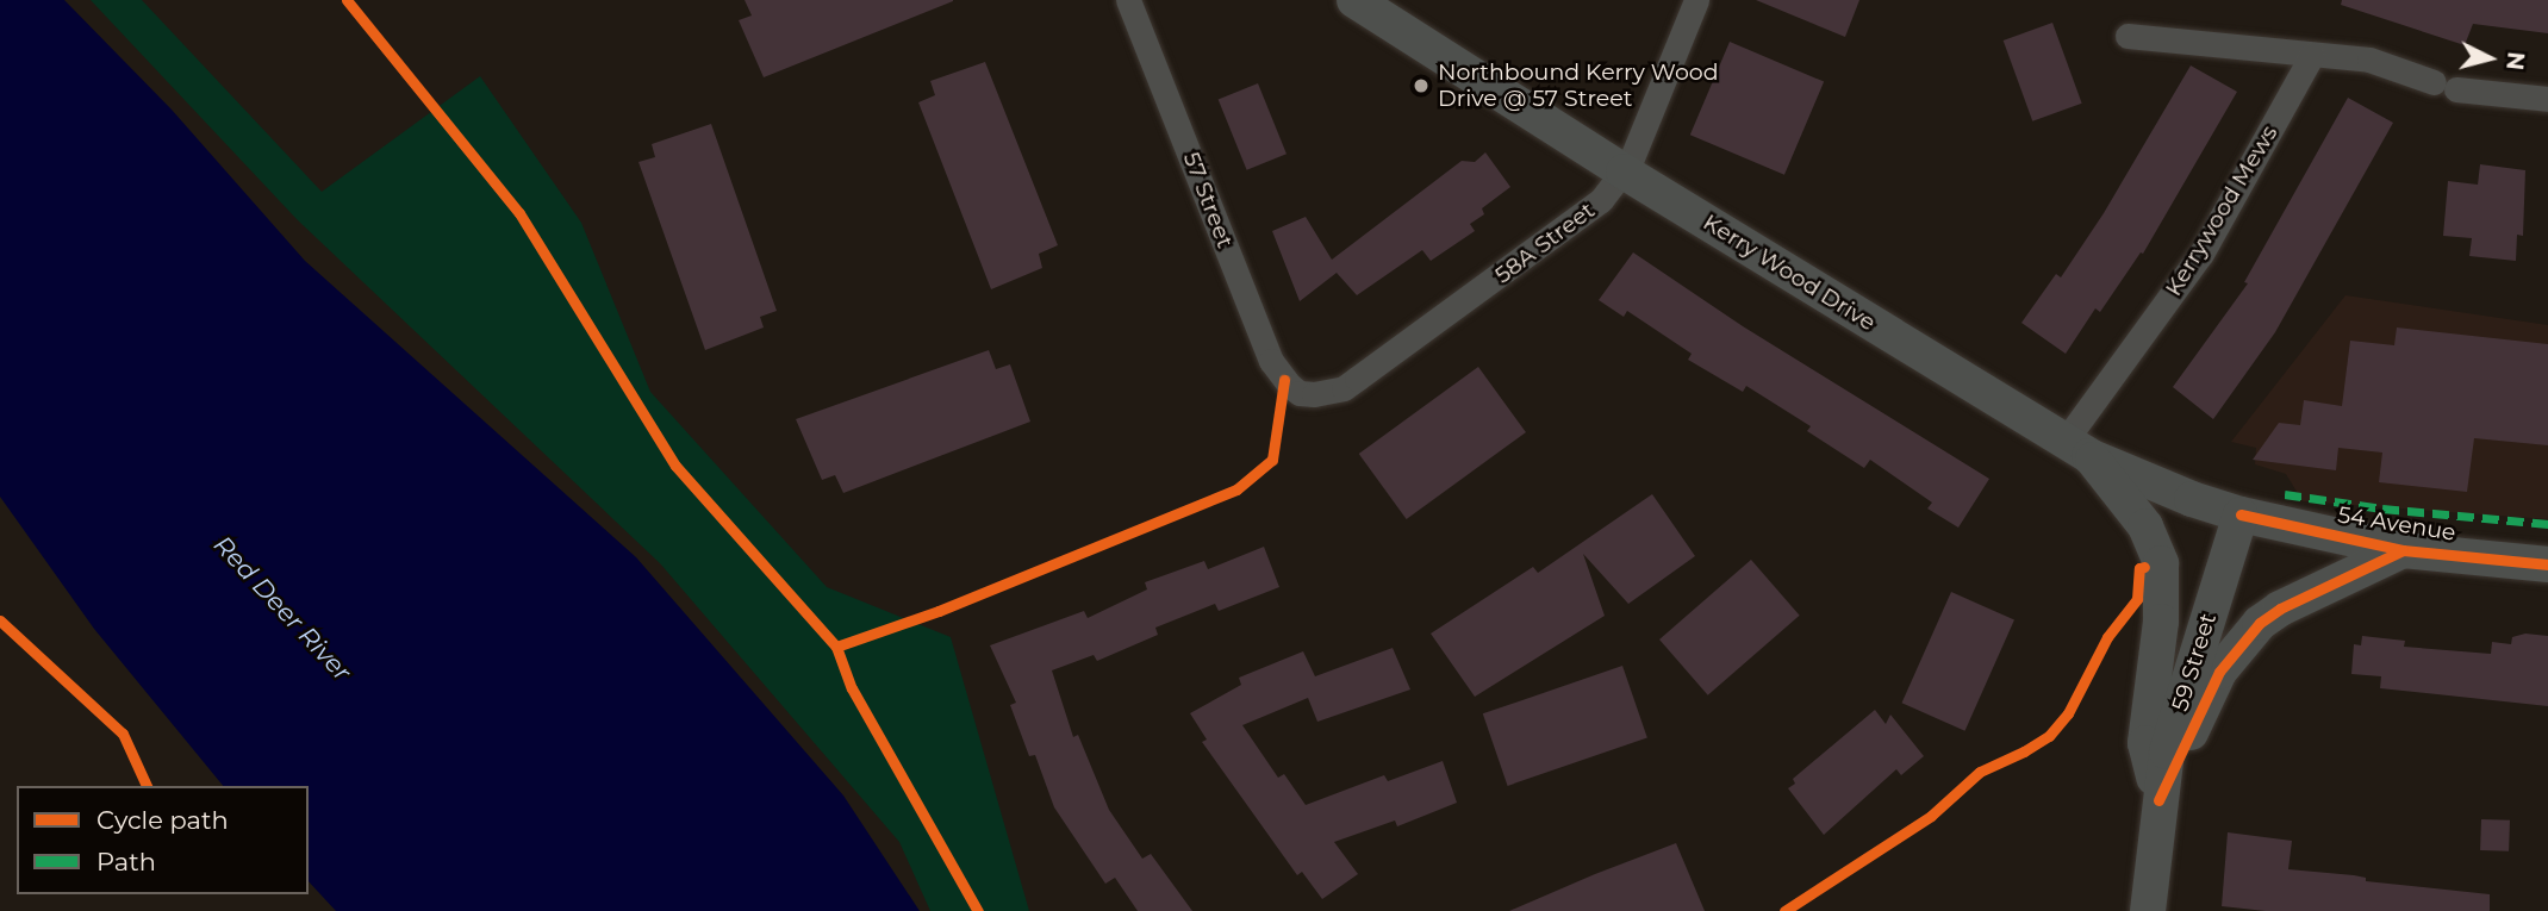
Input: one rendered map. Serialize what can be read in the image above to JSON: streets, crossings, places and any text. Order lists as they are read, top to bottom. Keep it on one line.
{"streets":{"street":["57 Street","Kerrywood Mews","58A Street","Kerry Wood Drive","54 Avenue","59 Street"]},"crossings":[["57 Street","58A Street"],["Kerrywood Mews","Kerry Wood Drive"],["58A Street","Kerry Wood Drive"],["Kerry Wood Drive","54 Avenue"],["Kerry Wood Drive","59 Street"],["54 Avenue","59 Street"]],"water":["Red Deer River"],"places":["Northbound Kerry Wood Drive @ 57 Street"],"legend":["Cycle path","Path"],"north":"right"}
